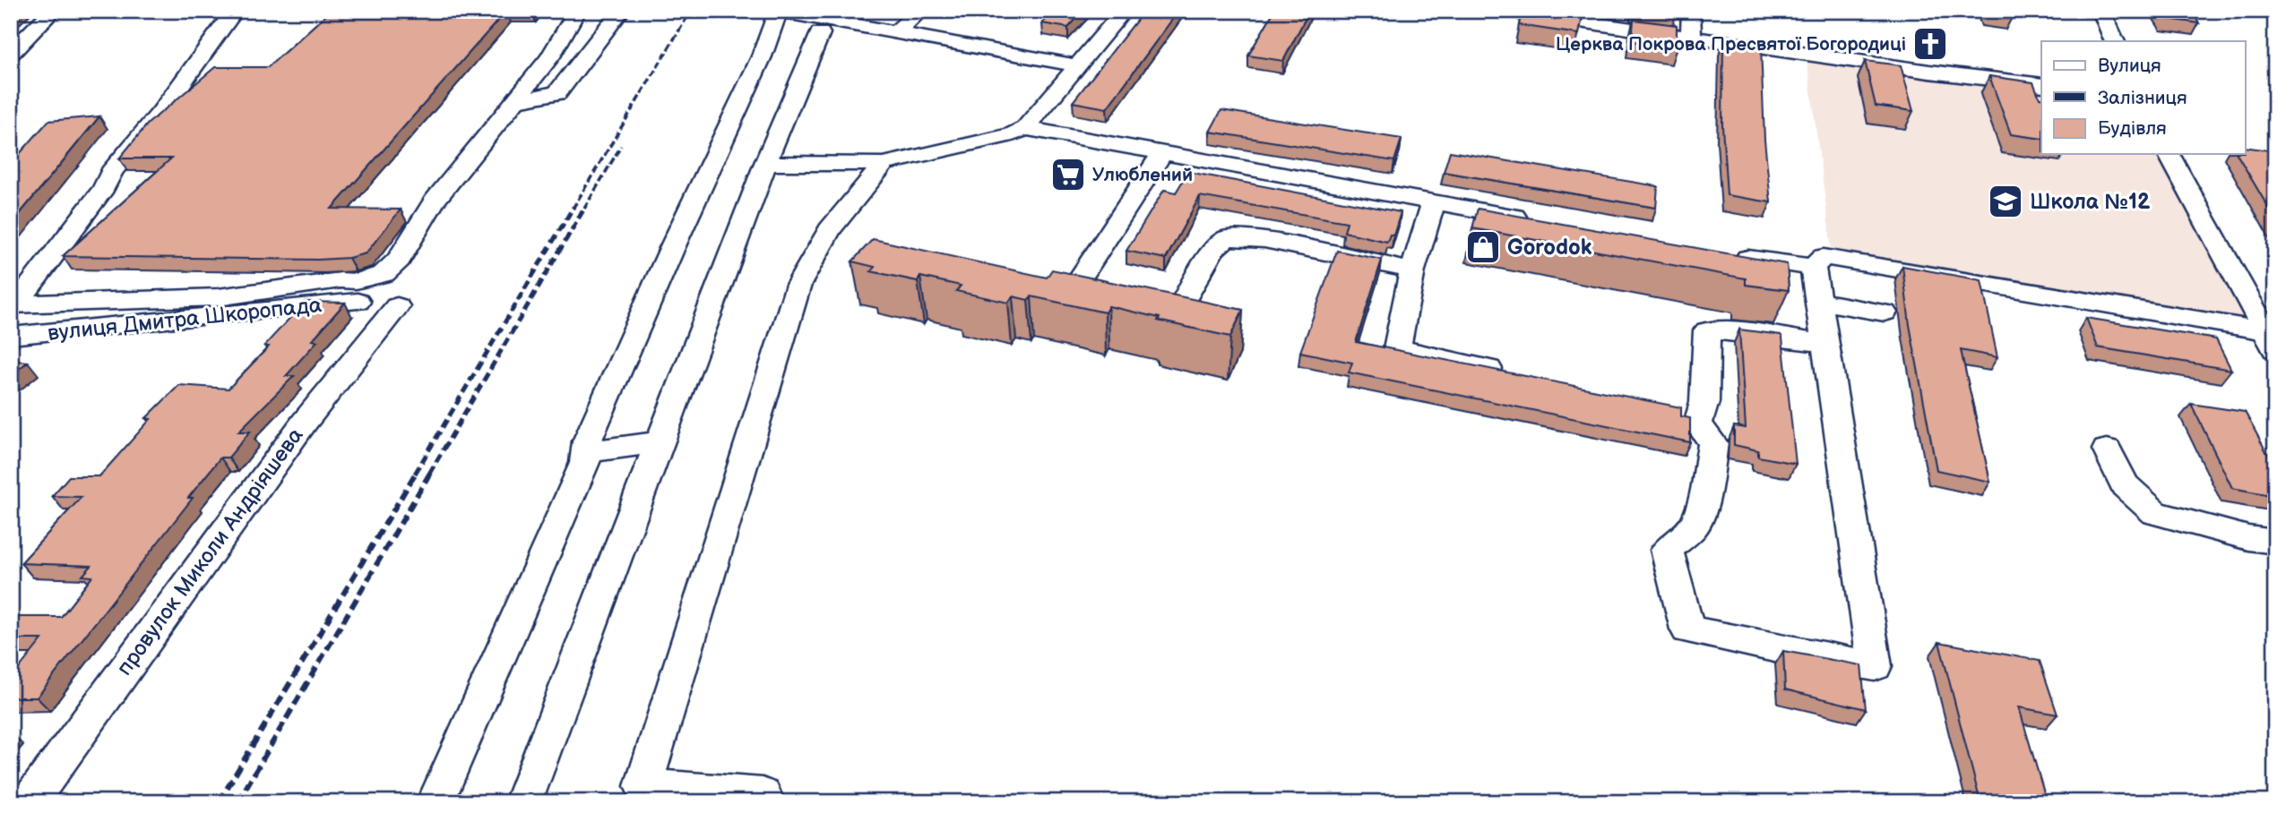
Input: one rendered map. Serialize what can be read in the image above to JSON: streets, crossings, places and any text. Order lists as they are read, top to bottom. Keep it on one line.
{"streets":{"street":["вулиця Дмитра Шкоропада","провулок Миколи Андріяшева"]},"places":{"church":["Церква Покрова Пресвятої Богородиці"],"supermarket":["Улюблений"],"school or university":["Школа №12"],"shop":["Gorodok"]},"legend":["Вулиця","Залізниця","Будівля"]}
